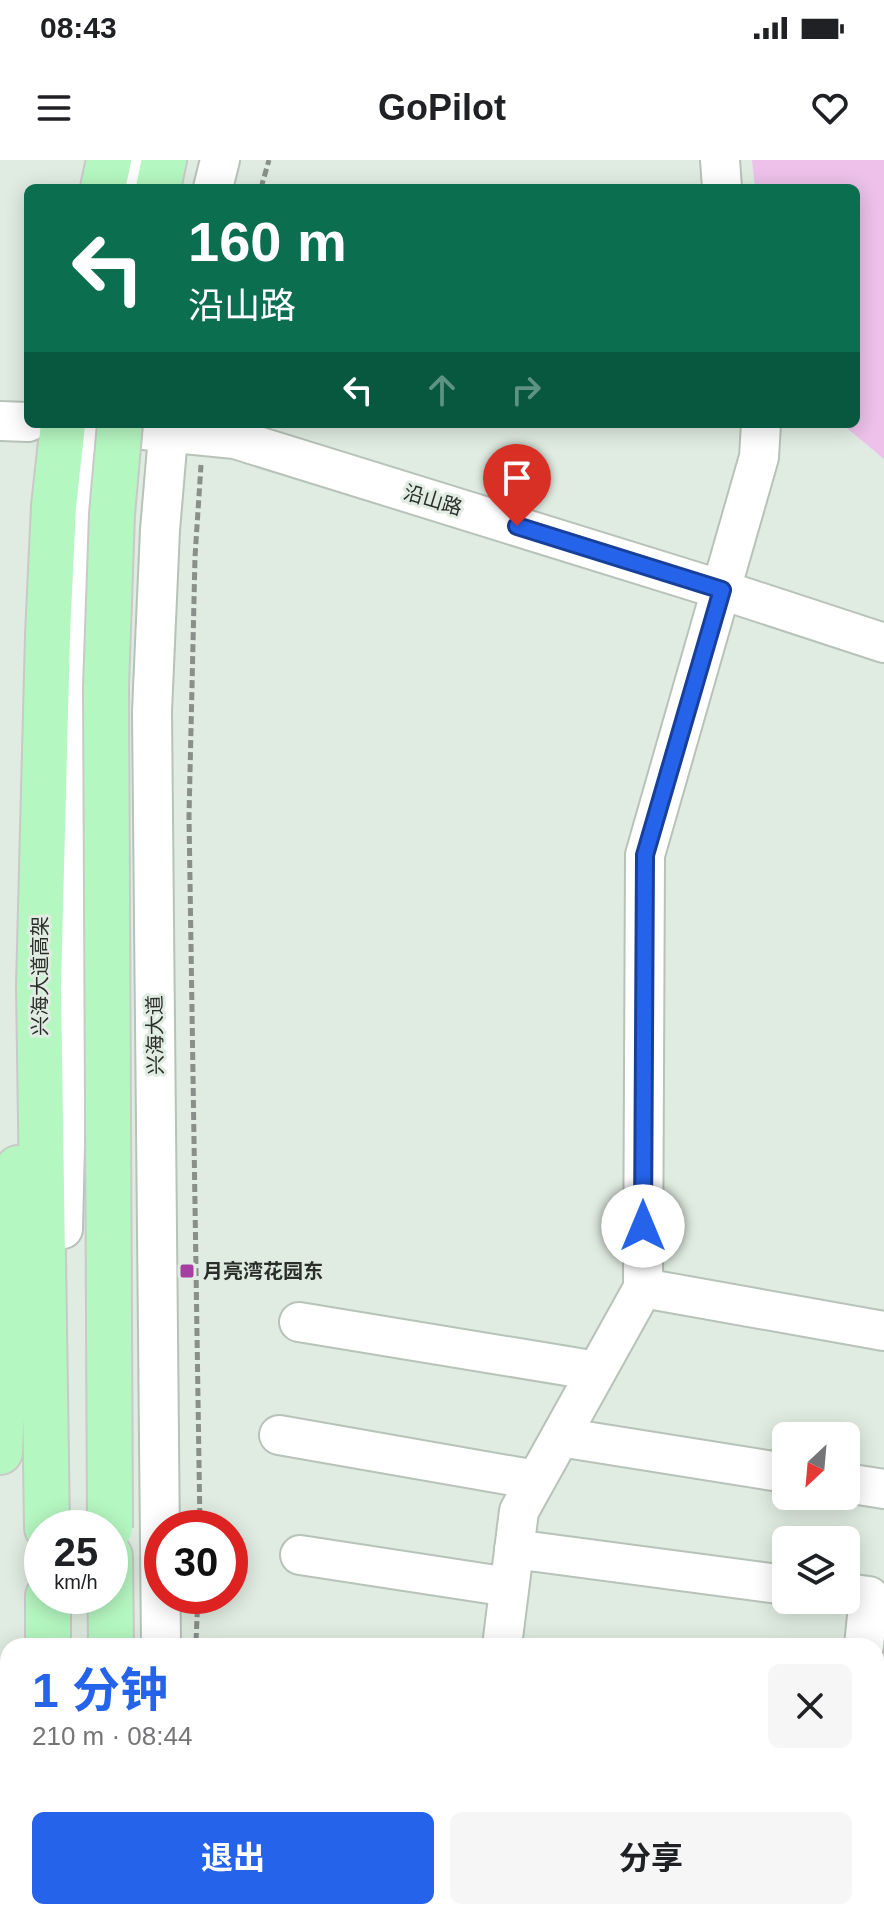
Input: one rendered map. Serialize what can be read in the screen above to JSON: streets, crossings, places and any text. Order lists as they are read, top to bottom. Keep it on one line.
{"streets":{"main road":["兴海大道高架"],"street":["沿山路","兴海大道"]},"crossings":[["沿山路","兴海大道"]],"places":{"transit":["月亮湾花园东"]},"north":"bottom left","page":{"status":"08:43","header":"GoPilot","turn":["160 m","沿山路"],"speed":"25 km/h","limit":"30","heading":["1 分钟","210 m · 08:44"],"buttons":["退出","分享"]}}
